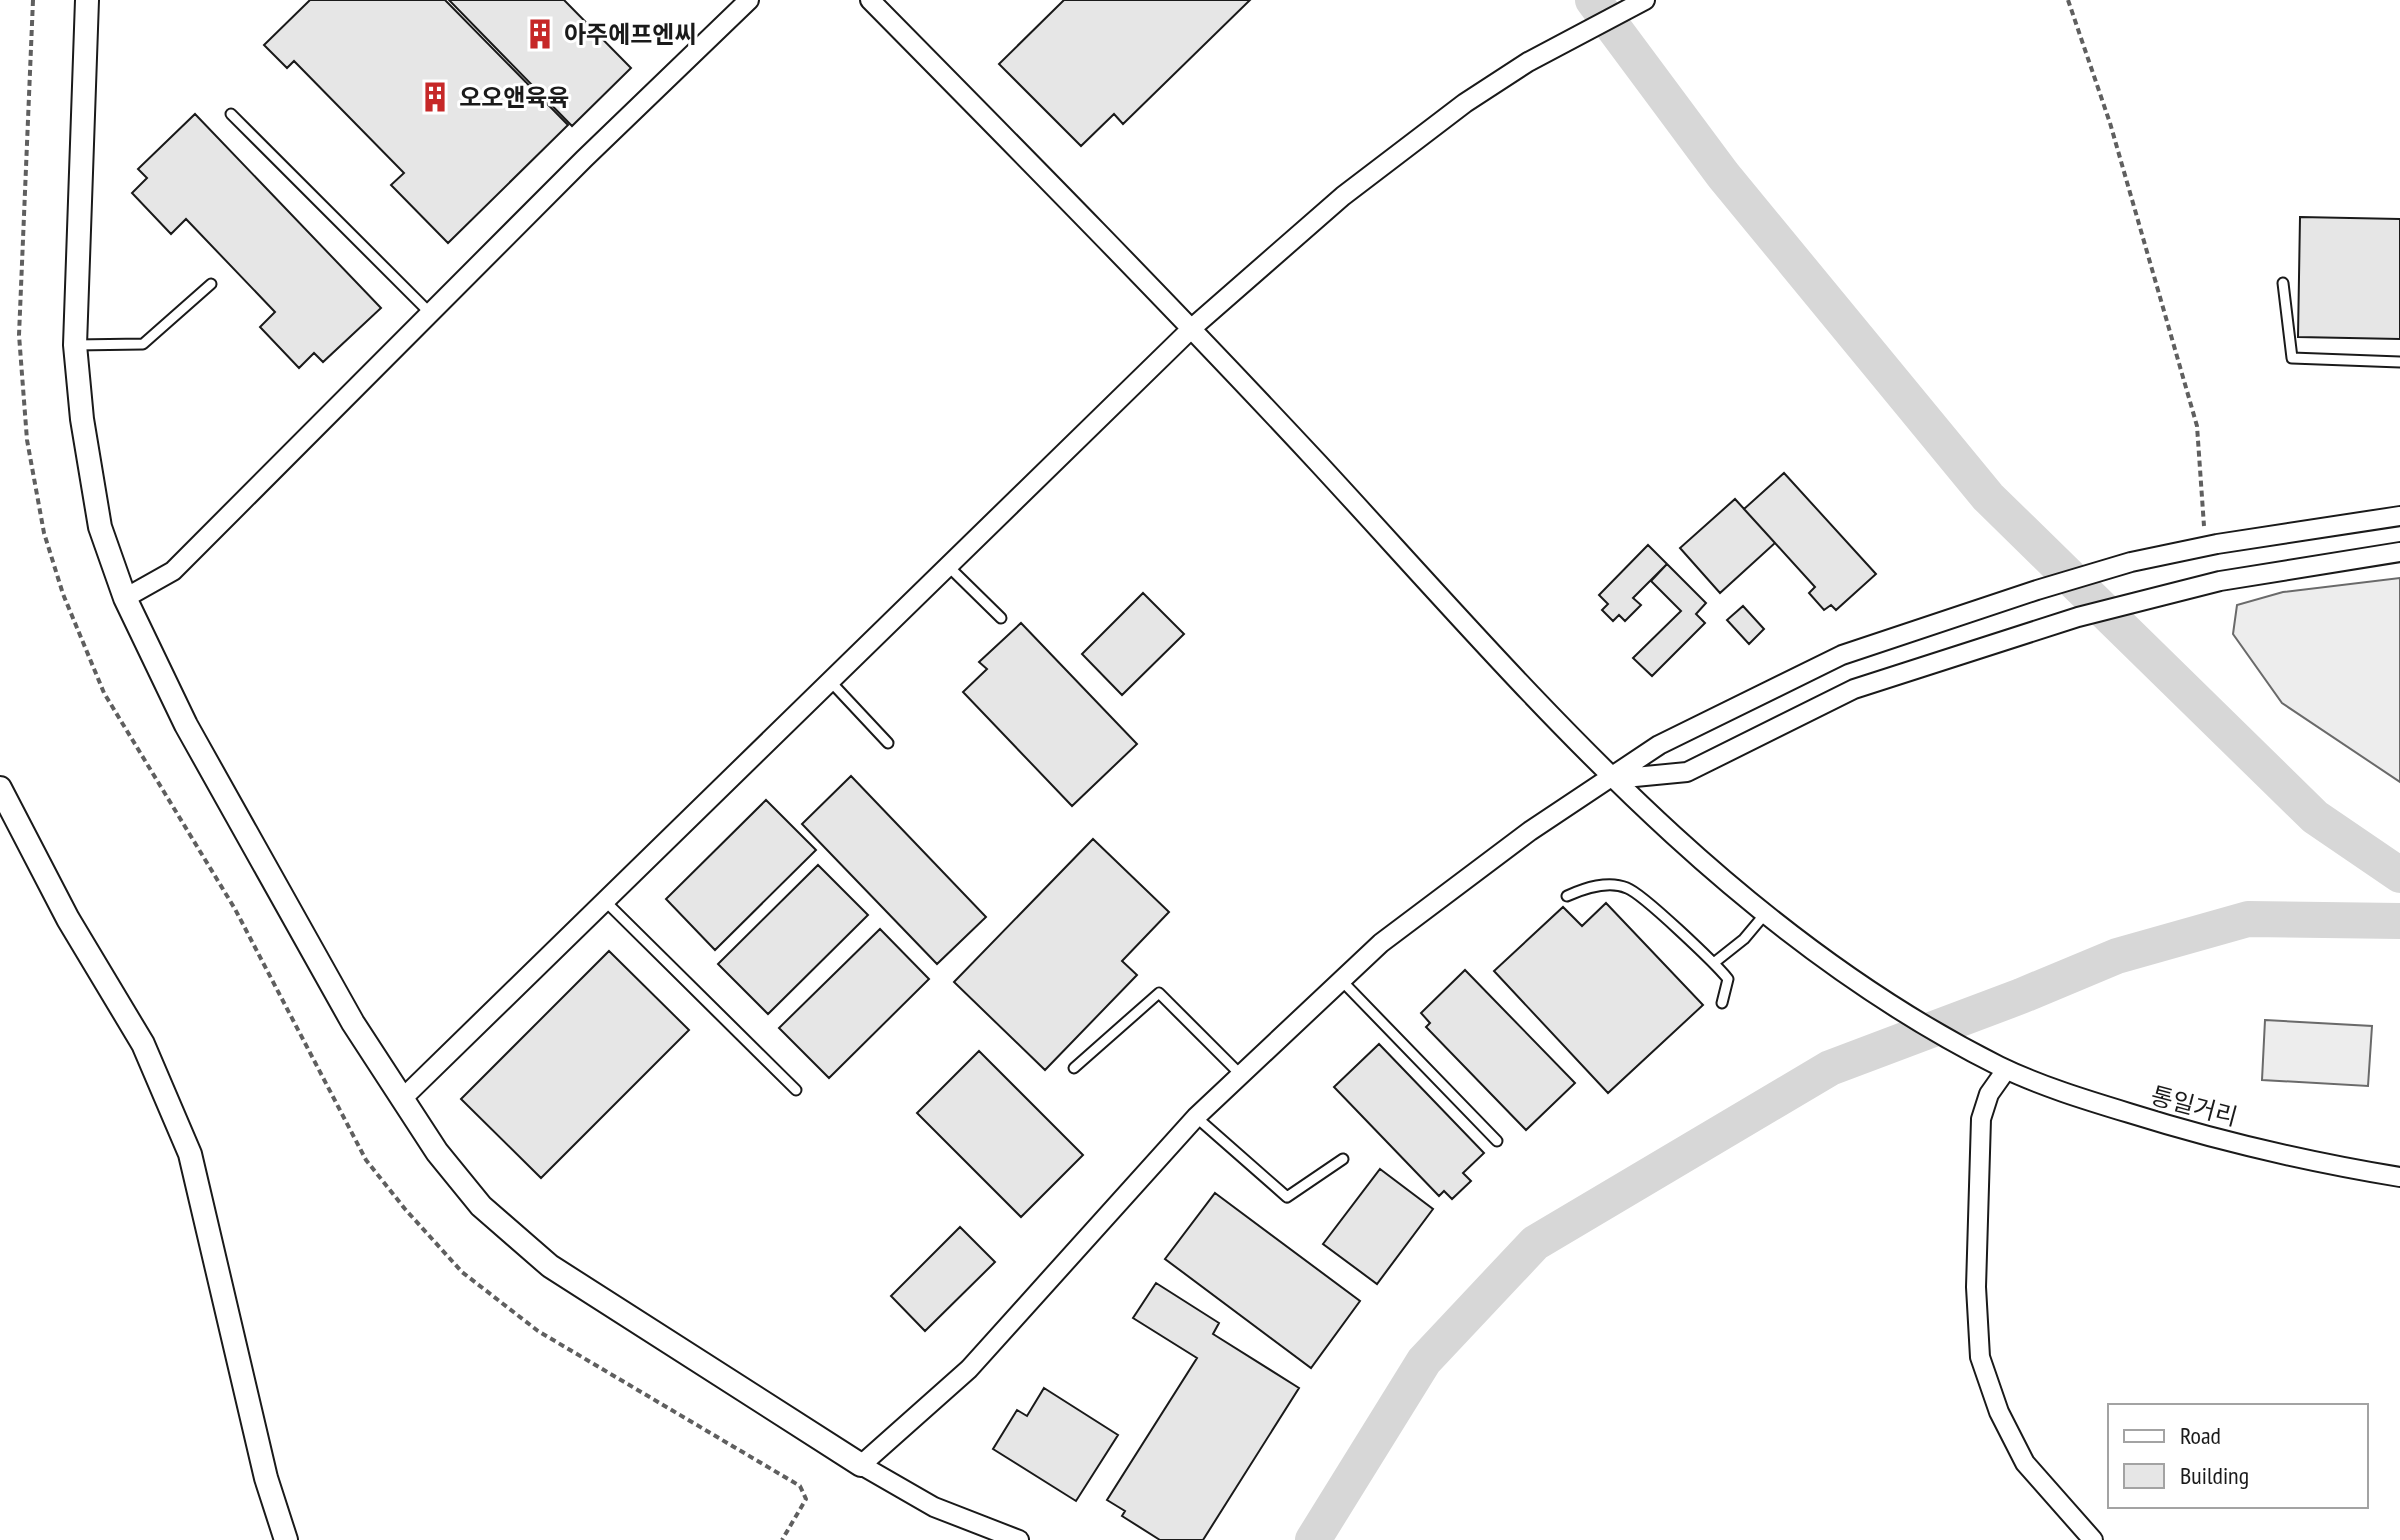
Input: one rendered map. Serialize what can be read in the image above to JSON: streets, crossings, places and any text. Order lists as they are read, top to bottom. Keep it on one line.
{"streets":{"street":["통일거리"]},"places":{"building":["아주에프엔씨","오오앤육육"]},"legend":["Road","Building"]}
